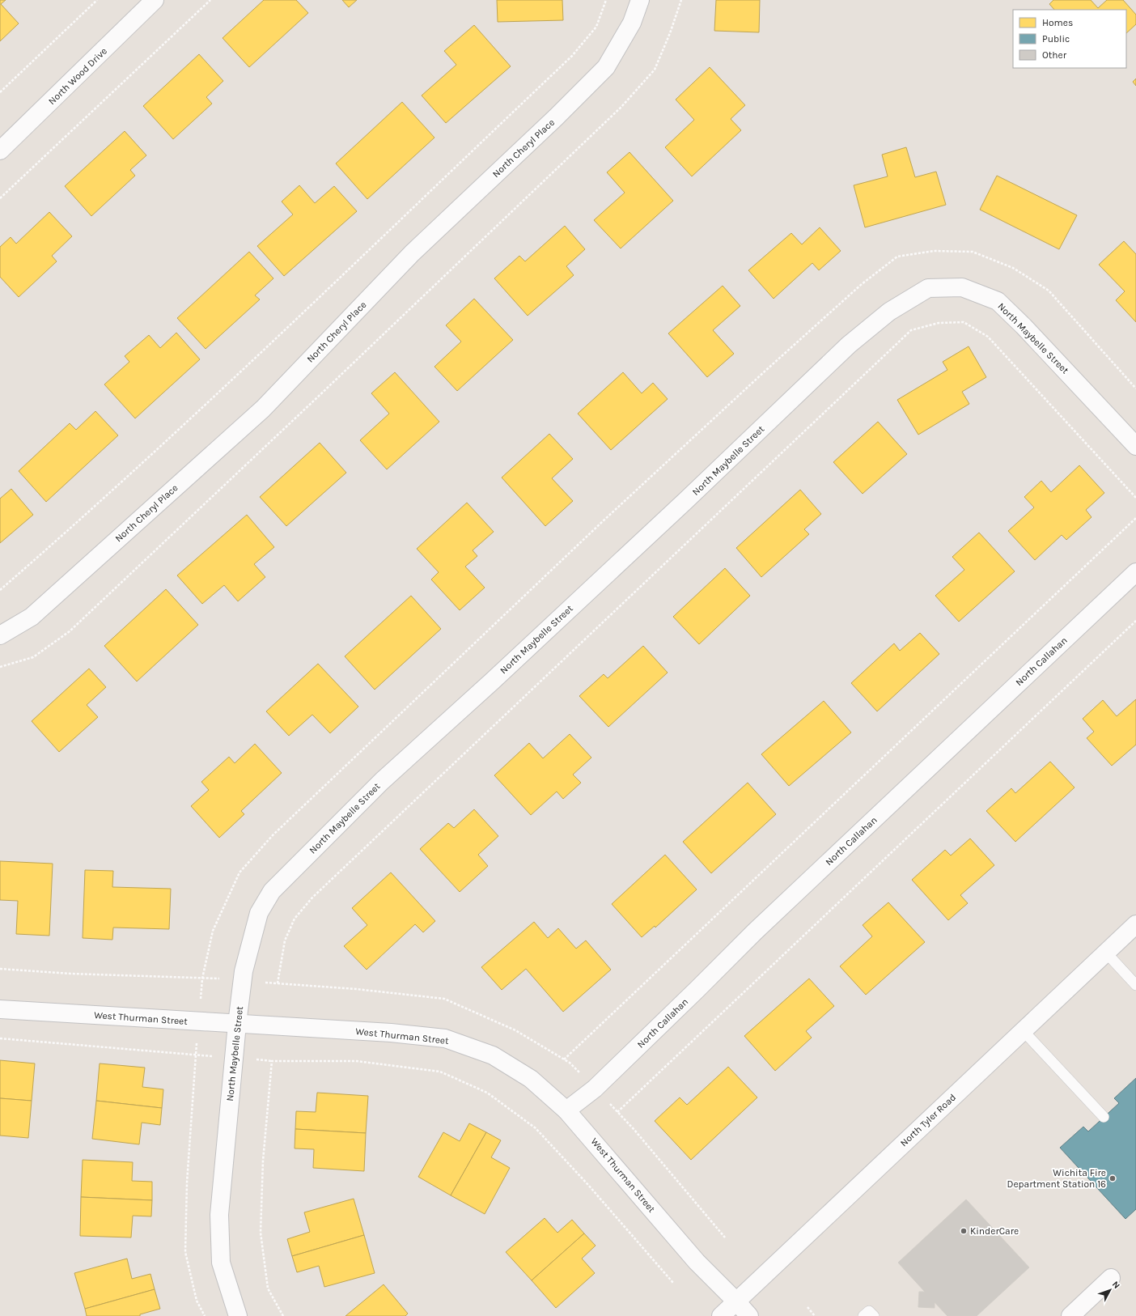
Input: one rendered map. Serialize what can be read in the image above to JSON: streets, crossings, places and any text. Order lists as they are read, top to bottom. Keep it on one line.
{"streets":{"street":["North Wood Drive","North Cheryl Place","North Maybelle Street","North Callahan","West Thurman Street","North Tyler Road"]},"crossings":[["North Maybelle Street","West Thurman Street"],["North Callahan","West Thurman Street"],["West Thurman Street","North Tyler Road"]],"places":["Wichita Fire Department Station 16","KinderCare"],"legend":["Homes","Public","Other"],"north":"top right"}
